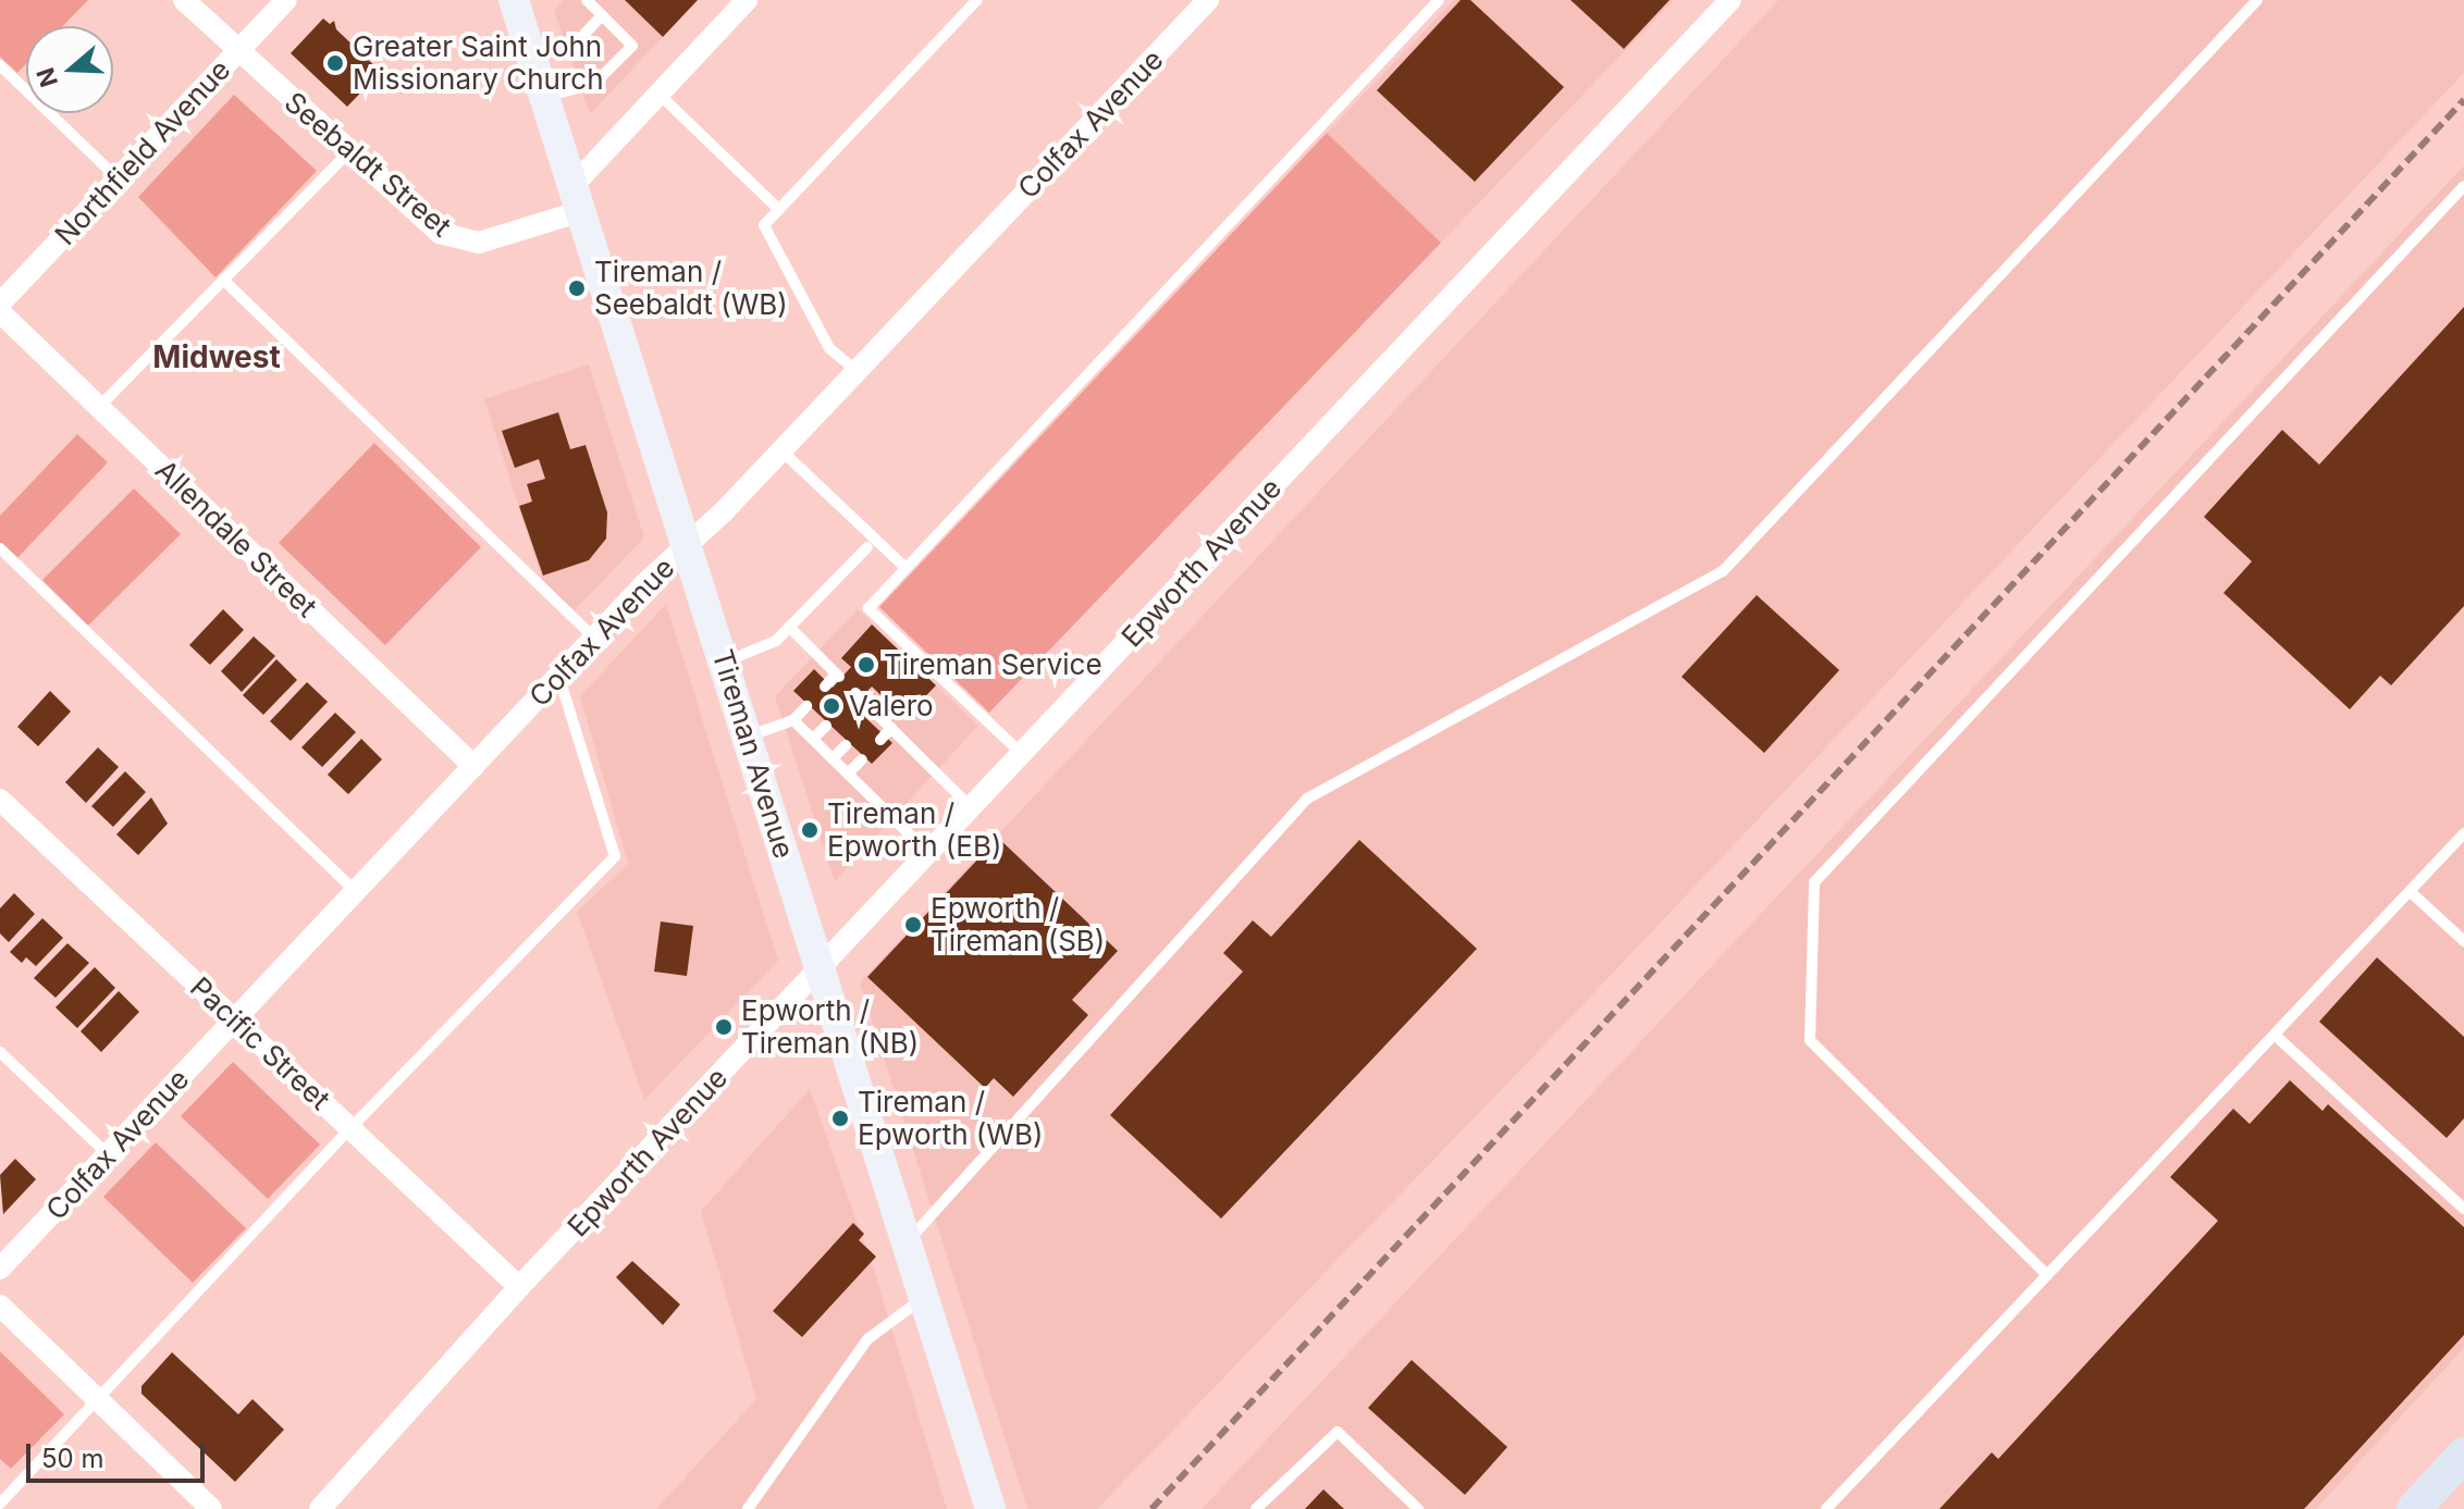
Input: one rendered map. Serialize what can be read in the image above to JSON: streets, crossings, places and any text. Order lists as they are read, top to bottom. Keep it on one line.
{"streets":{"street":["Colfax Avenue","Northfield Avenue","Seebaldt Street","Allendale Street","Epworth Avenue","Tireman Avenue","Pacific Street"]},"crossings":[["Colfax Avenue","Allendale Street"],["Colfax Avenue","Tireman Avenue"],["Colfax Avenue","Pacific Street"],["Northfield Avenue","Seebaldt Street"],["Seebaldt Street","Tireman Avenue"],["Epworth Avenue","Tireman Avenue"],["Epworth Avenue","Pacific Street"]],"districts":["Midwest"],"places":["Greater Saint John Missionary Church","Tireman / Seebaldt (WB)","Tireman Service","Valero","Tireman / Epworth (EB)","Epworth / Tireman (SB)","Epworth / Tireman (NB)","Tireman / Epworth (WB)"],"scale_bar":"50 m","north":"left"}
